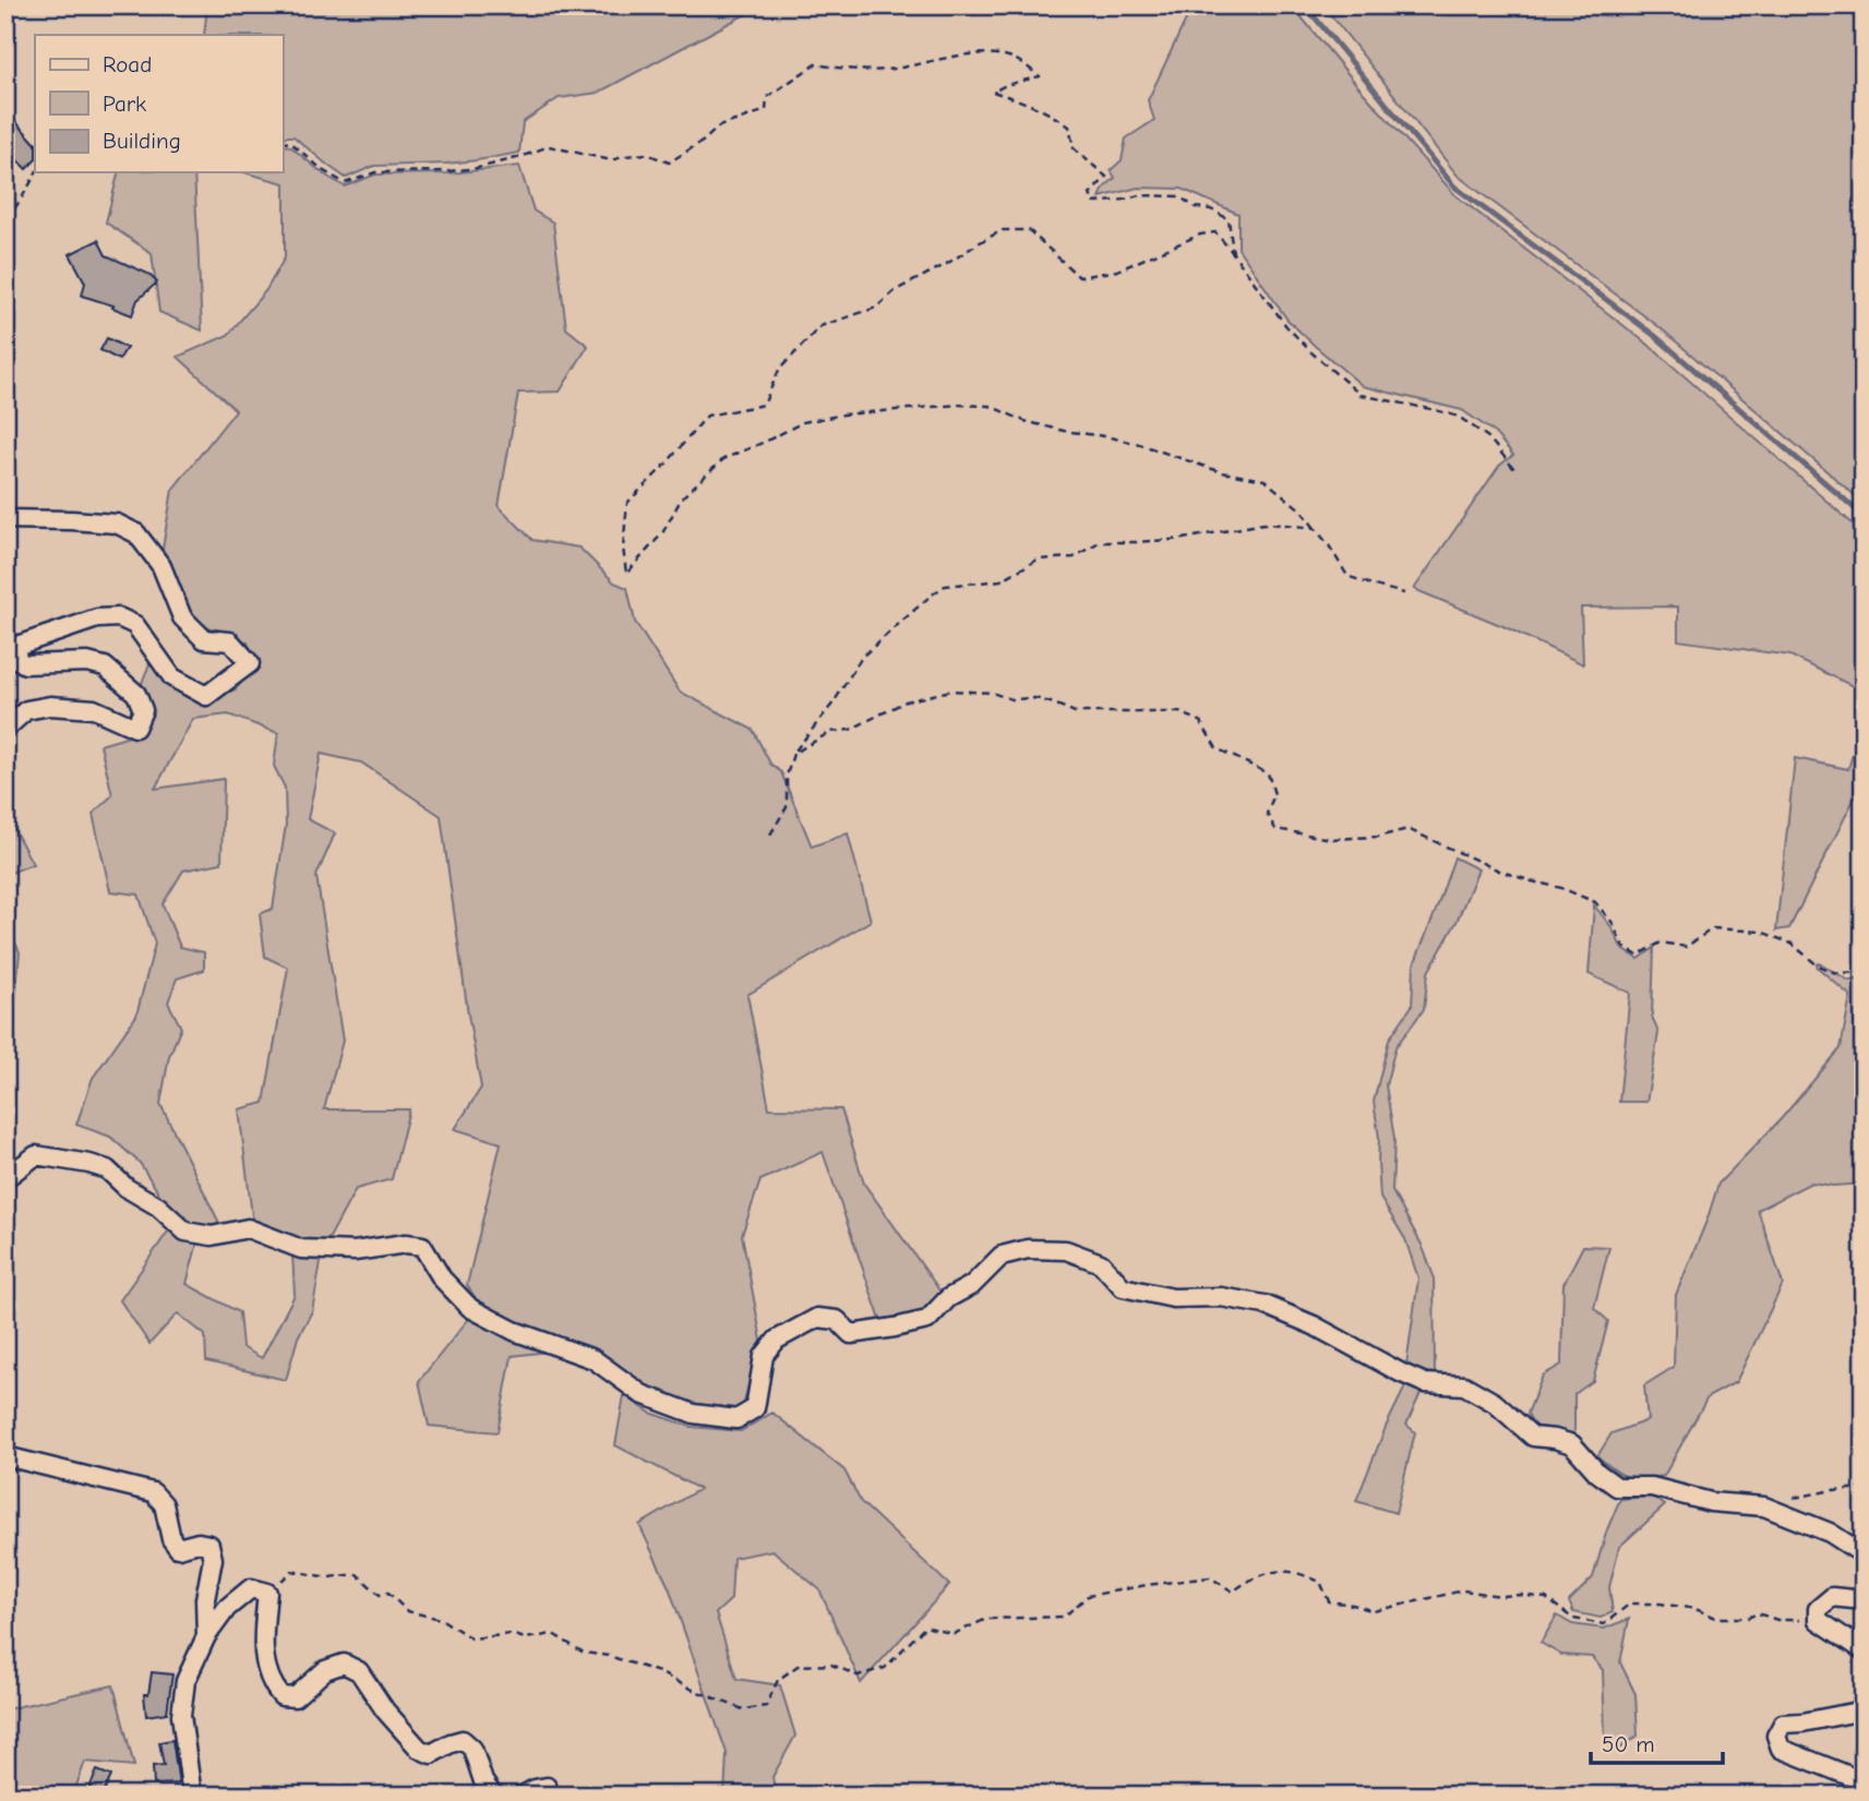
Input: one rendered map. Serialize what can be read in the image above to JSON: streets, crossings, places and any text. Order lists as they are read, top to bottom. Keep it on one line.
{"legend":["Road","Park","Building"],"scale_bar":"50 m"}
